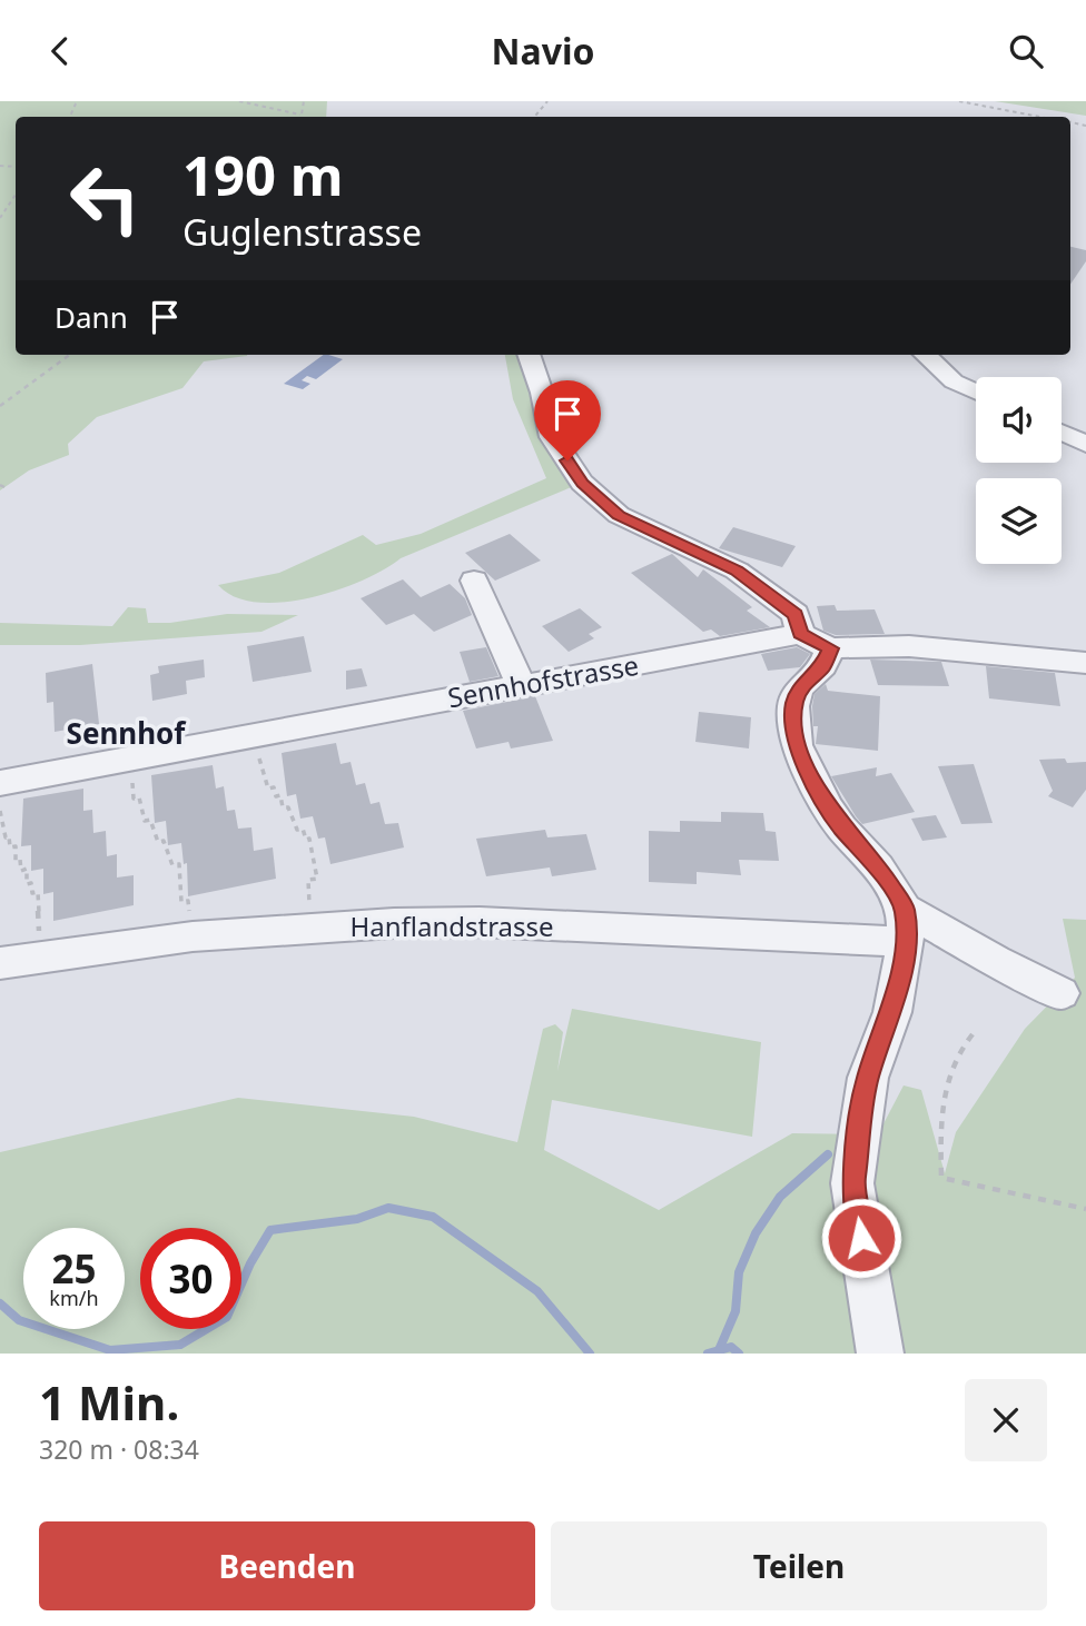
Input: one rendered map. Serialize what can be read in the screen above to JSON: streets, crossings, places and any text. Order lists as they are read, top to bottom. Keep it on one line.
{"streets":{"street":["Sennhofstrasse","Hanflandstrasse"]},"districts":["Sennhof"],"page":{"header":"Navio","turn":["190 m","Guglenstrasse"],"then":"Dann","speed":"25 km/h","limit":"30","heading":["1 Min.","320 m · 08:34"],"buttons":["Beenden","Teilen"]}}
